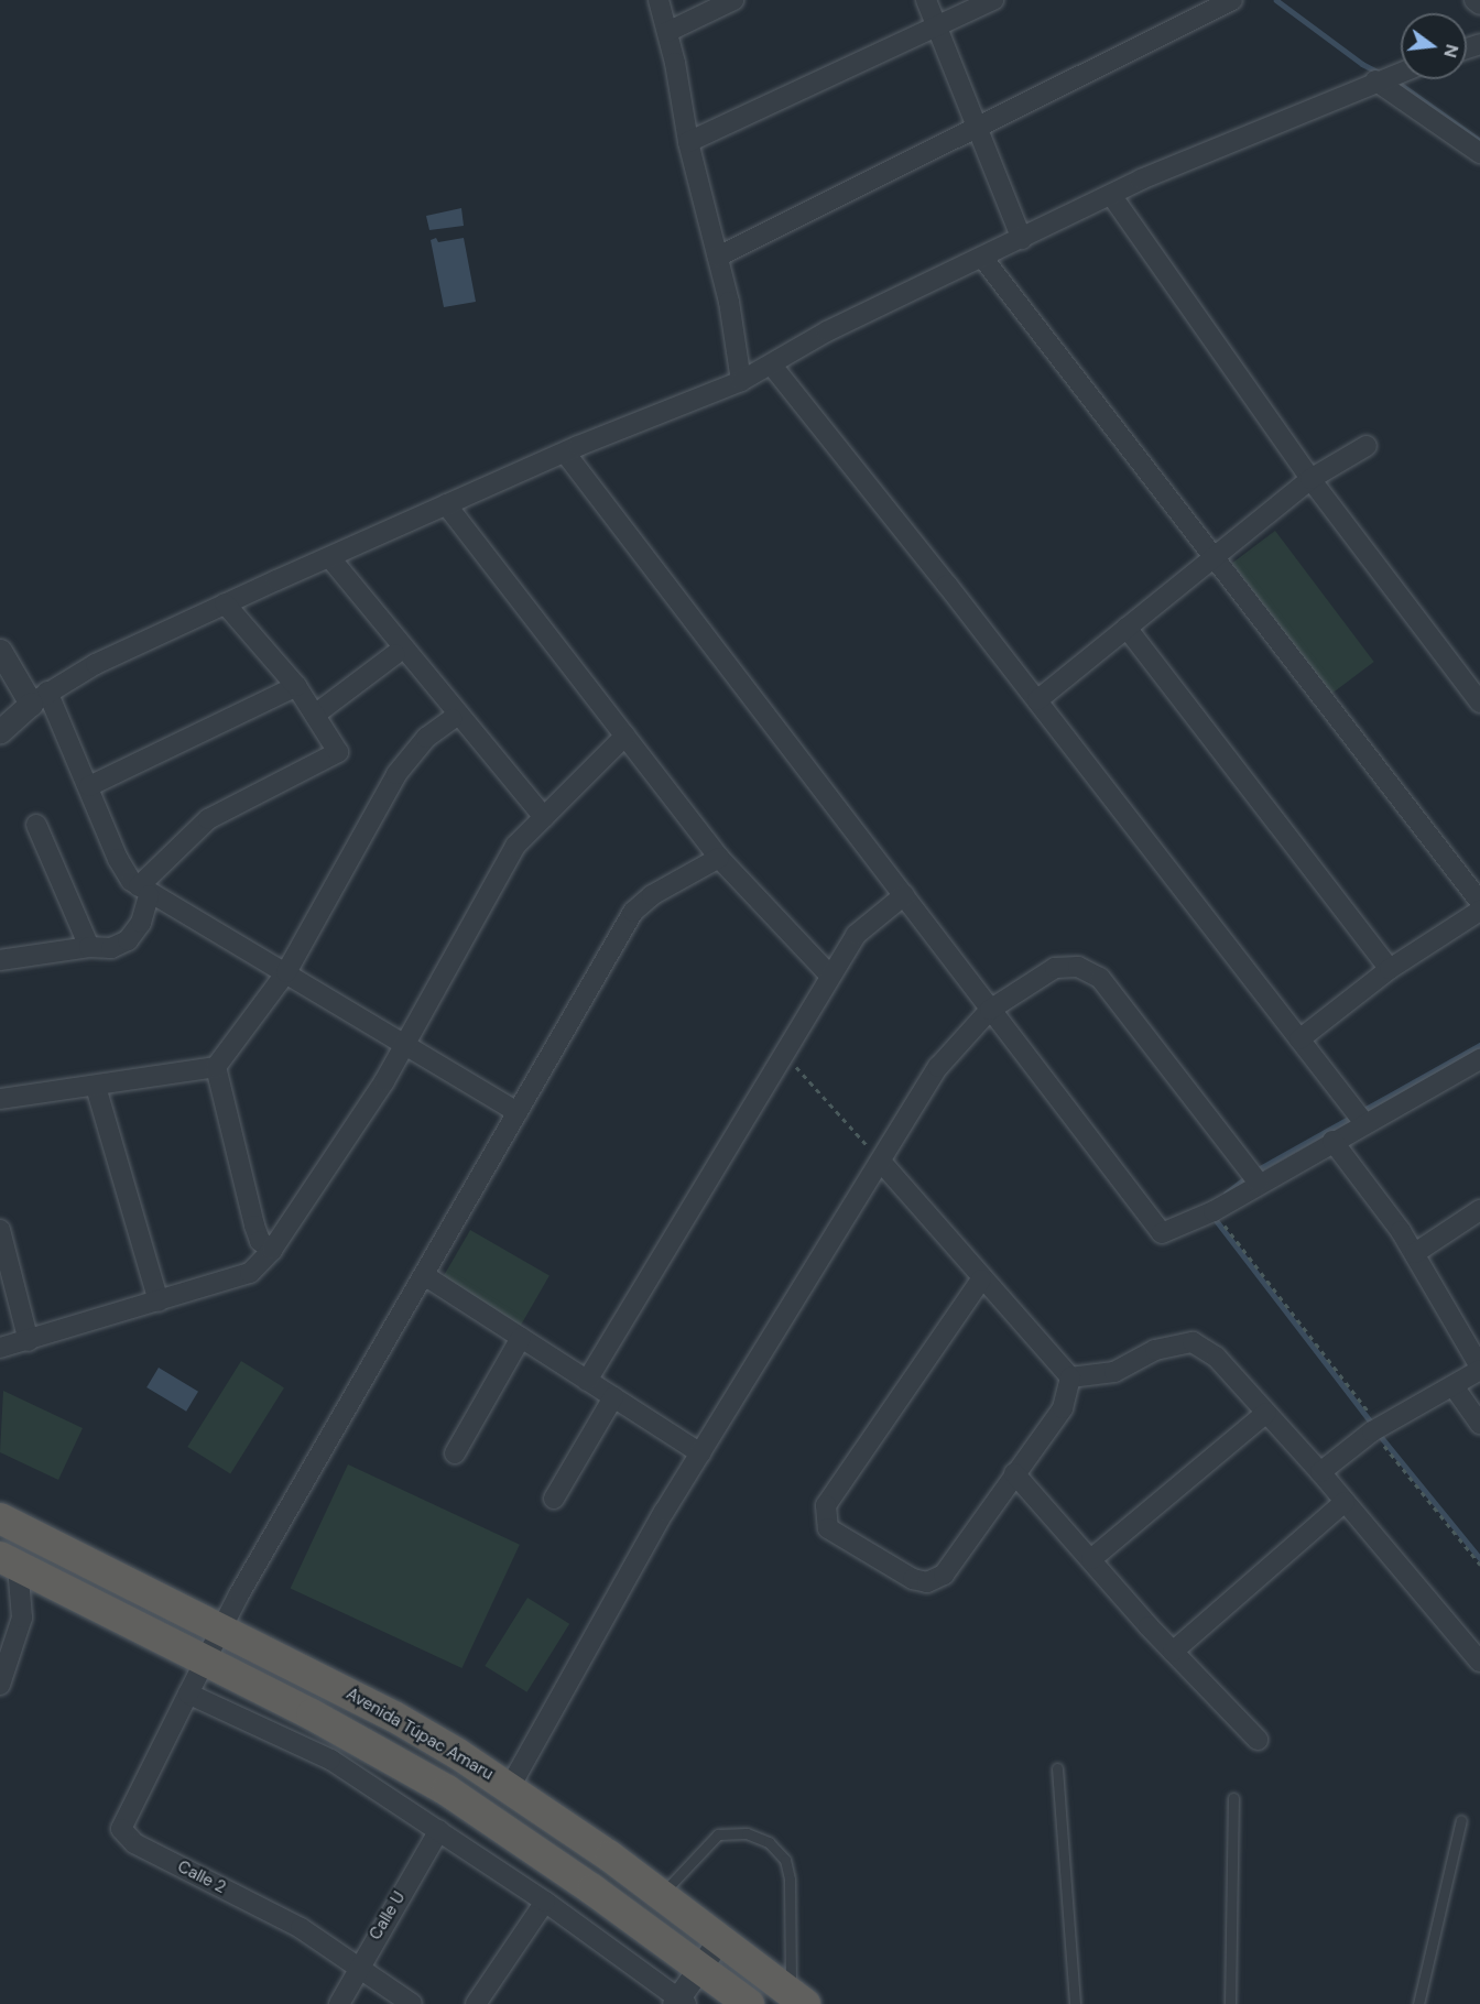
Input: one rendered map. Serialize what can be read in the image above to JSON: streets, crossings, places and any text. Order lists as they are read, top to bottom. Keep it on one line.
{"streets":{"highway":["Avenida Túpac Amaru"],"street":["Calle 2","Calle U"]},"crossings":[["Calle 2","Calle U"]],"north":"right"}
